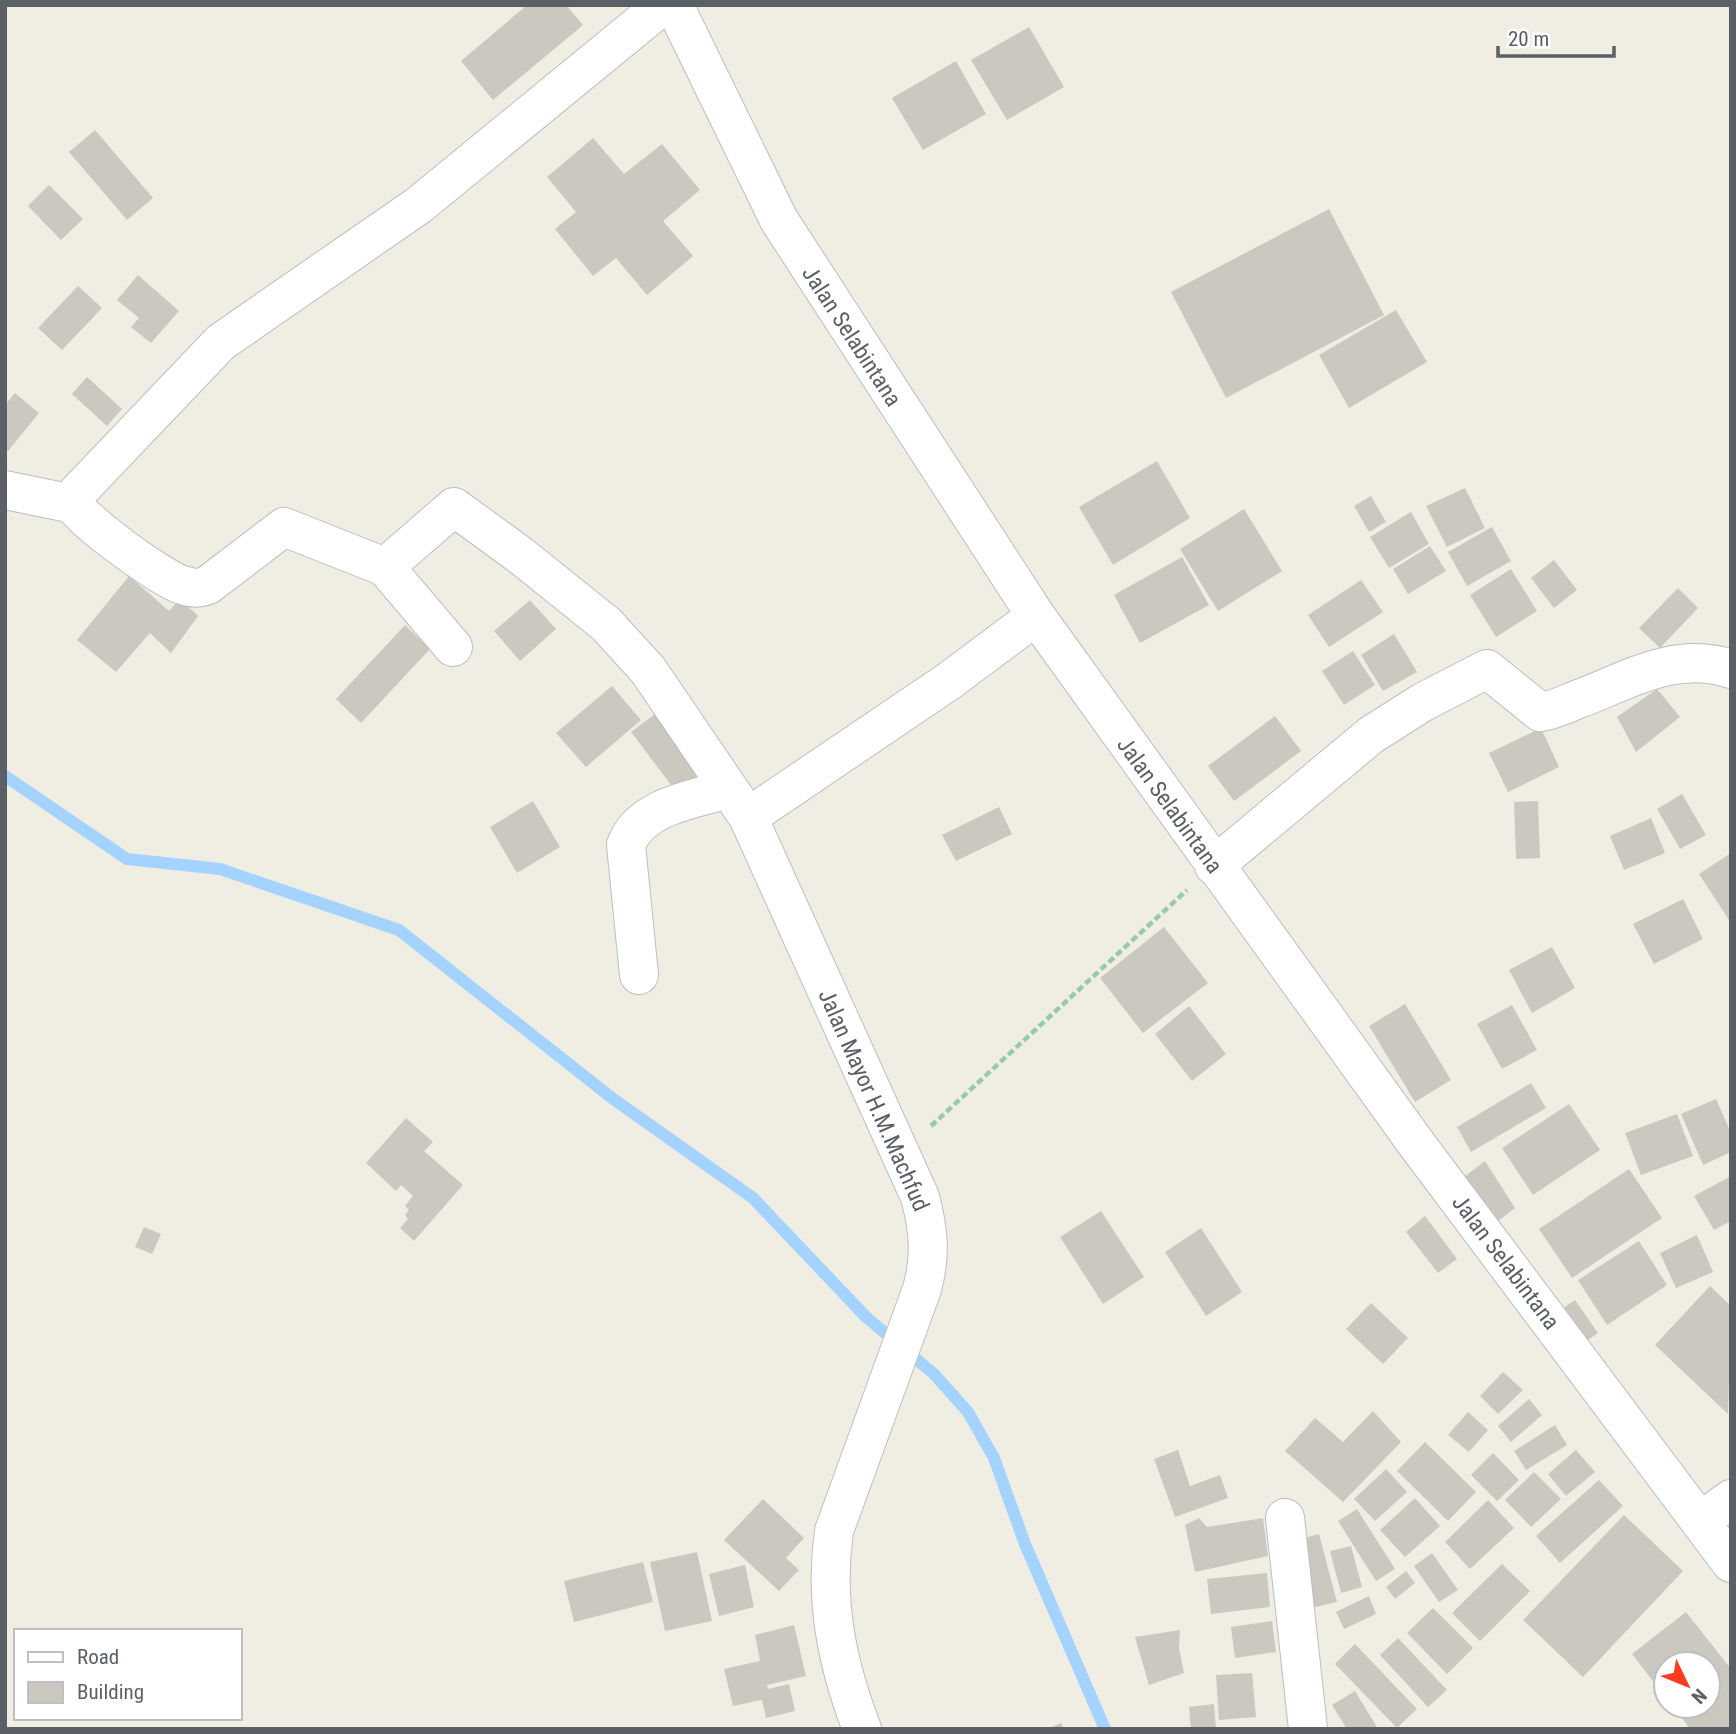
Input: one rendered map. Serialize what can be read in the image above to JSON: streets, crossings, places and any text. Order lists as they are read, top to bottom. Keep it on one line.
{"streets":{"street":["Jalan Selabintana","Jalan Mayor H.M.Machfud"]},"legend":["Road","Building"],"scale_bar":"20 m","north":"bottom right"}
